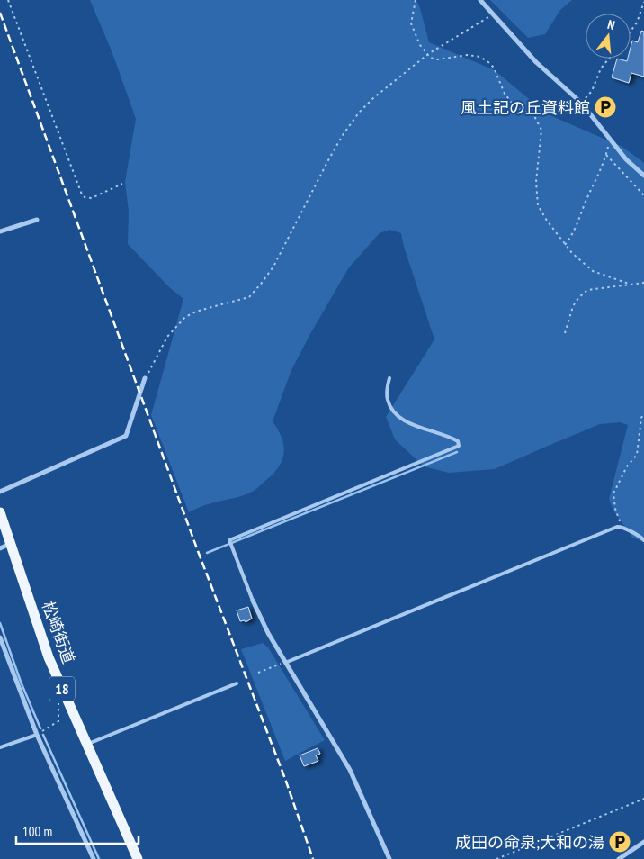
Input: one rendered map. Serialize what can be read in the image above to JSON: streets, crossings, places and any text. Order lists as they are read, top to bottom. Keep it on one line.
{"streets":{"main road":["松崎街道","18"]},"places":{"parking":["風土記の丘資料館","成田の命泉;大和の湯"]},"scale_bar":"100 m","north":"top"}
